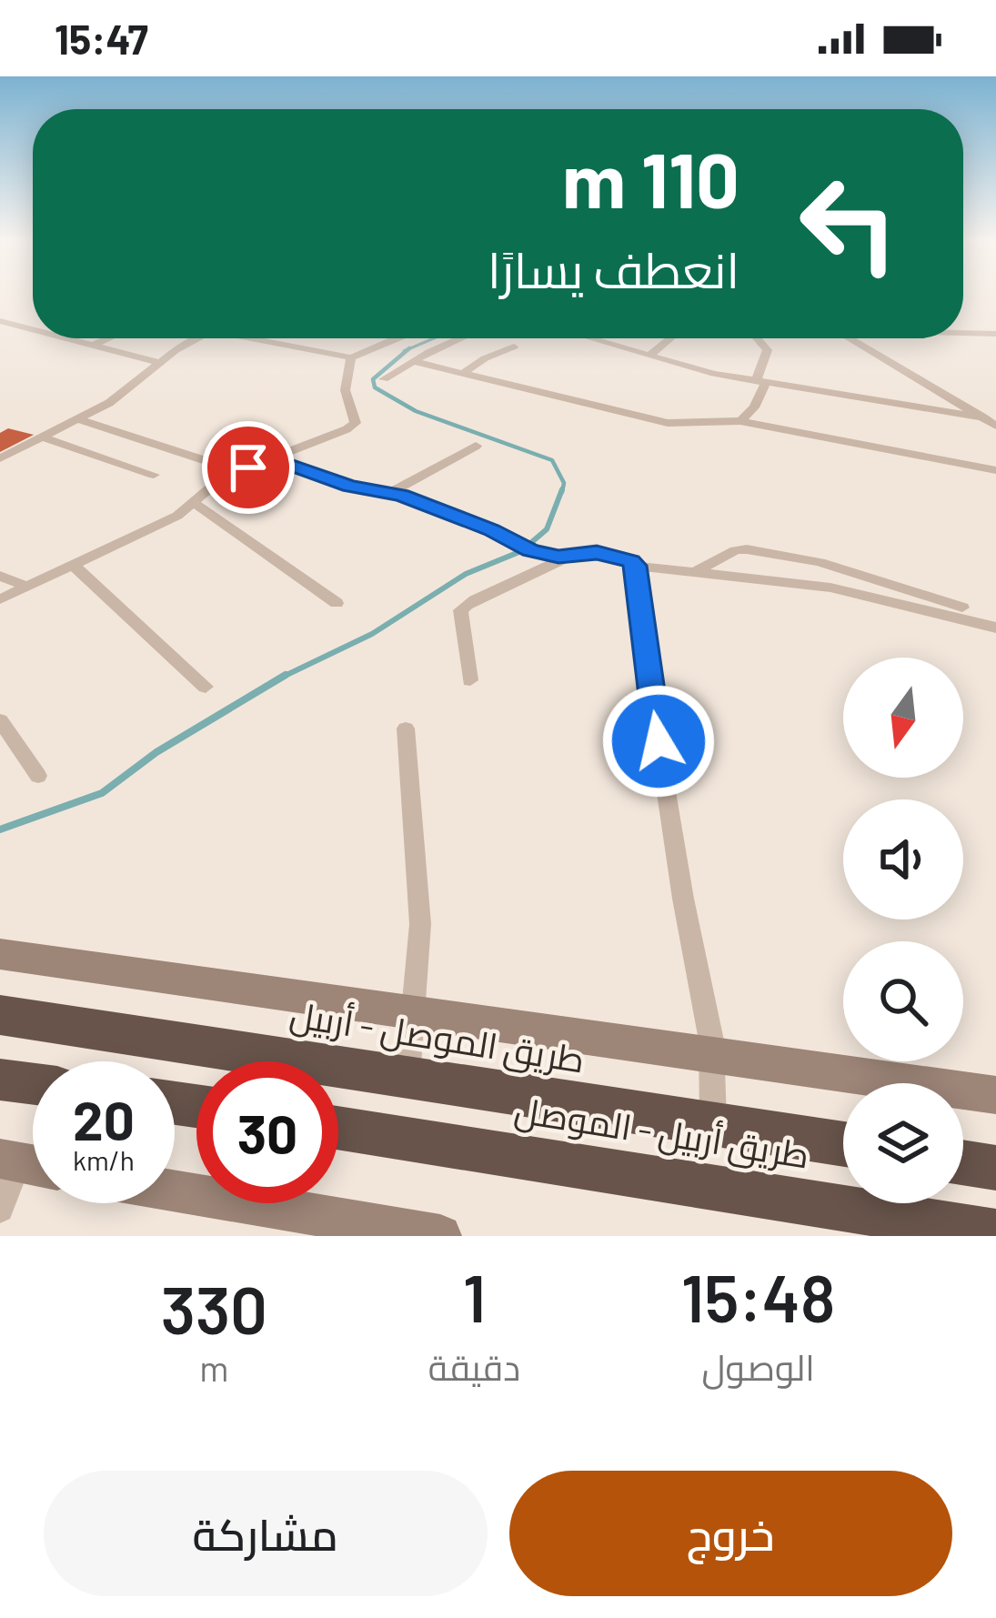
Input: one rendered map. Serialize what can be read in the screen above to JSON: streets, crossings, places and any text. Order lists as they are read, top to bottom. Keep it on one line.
{"streets":{"highway":["طريق الموصل - أربيل","طريق أربيل - الموصل"]},"north":"bottom","page":{"status":"15:47","turn":["110 m","انعطف يسارًا"],"speed":"20 km/h","limit":"30","eta":["15:48","الوصول","1","دقيقة","330","m"],"buttons":["خروج","مشاركة"]}}
